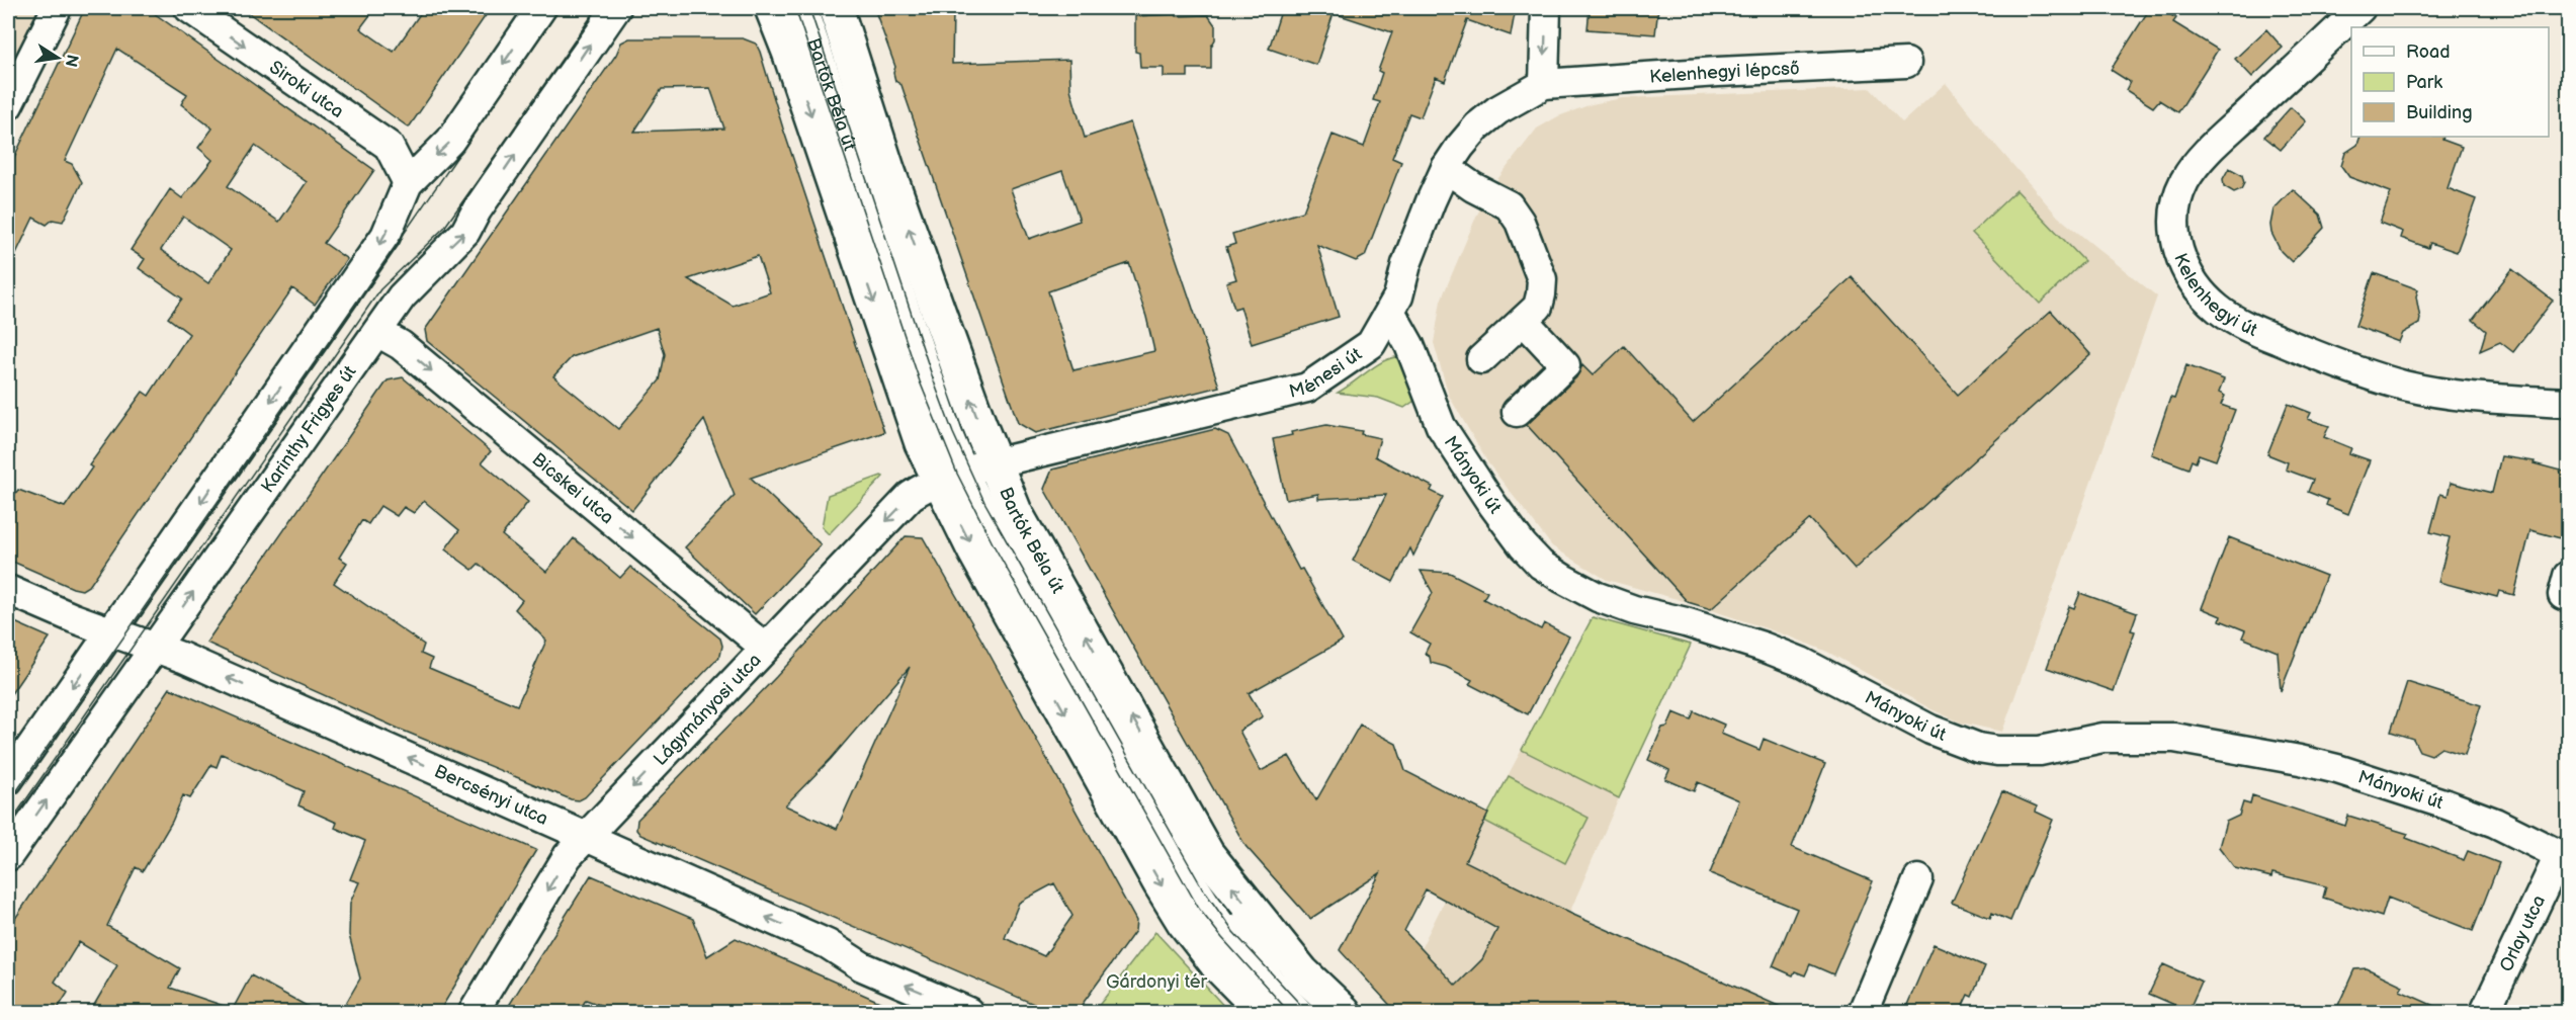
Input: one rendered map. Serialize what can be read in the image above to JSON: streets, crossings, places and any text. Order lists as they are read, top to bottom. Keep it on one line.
{"streets":{"main road":["Bartók Béla út"],"street":["Kelenhegyi lépcső","Siroki utca","Kelenhegyi út","Ménesi út","Karinthy Frigyes út","Mányoki út","Bicskei utca","Lágymányosi utca","Bercsényi utca","Orlay utca"]},"crossings":[["Kelenhegyi lépcső","Ménesi út"],["Bartók Béla út","Ménesi út"],["Bartók Béla út","Lágymányosi utca"],["Ménesi út","Mányoki út"],["Ménesi út","Lágymányosi utca"],["Karinthy Frigyes út","Bicskei utca"],["Karinthy Frigyes út","Bercsényi utca"],["Mányoki út","Orlay utca"],["Bicskei utca","Lágymányosi utca"],["Lágymányosi utca","Bercsényi utca"]],"one_way":["Siroki utca","Bicskei utca","Lágymányosi utca","Bercsényi utca"],"parks":["Gárdonyi tér"],"legend":["Road","Park","Building"],"north":"right"}
